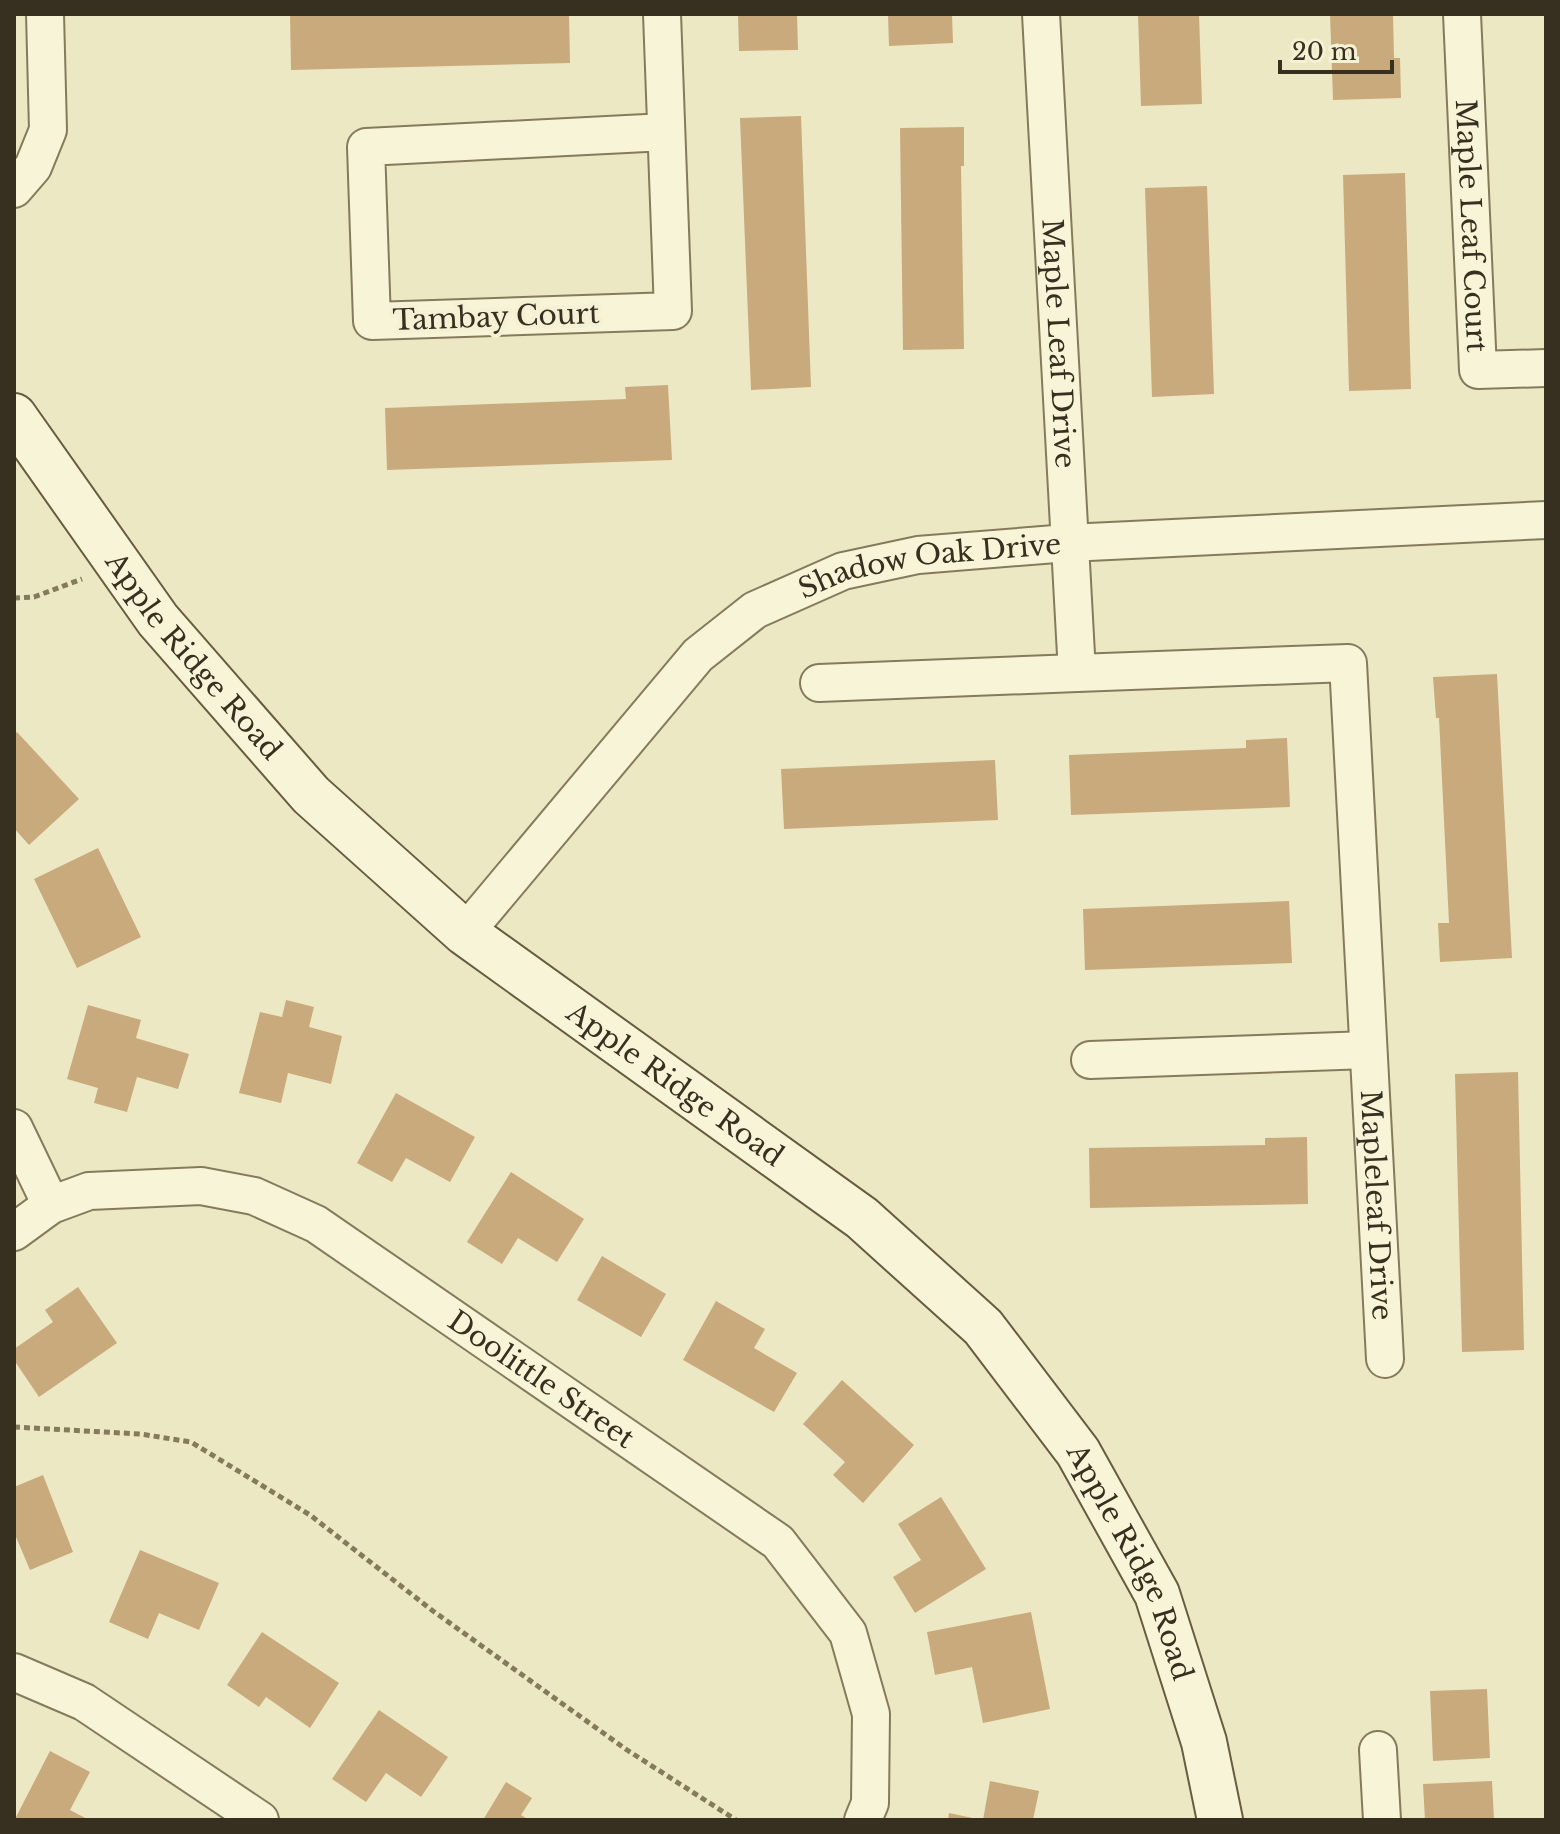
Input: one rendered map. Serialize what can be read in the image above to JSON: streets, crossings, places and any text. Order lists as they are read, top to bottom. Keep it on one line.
{"streets":{"street":["Maple Leaf Court","Tambay Court","Maple Leaf Drive","Shadow Oak Drive","Apple Ridge Road","Mapleleaf Drive","Doolittle Street"]},"crossings":[["Maple Leaf Drive","Shadow Oak Drive"],["Shadow Oak Drive","Apple Ridge Road"]],"scale_bar":"20 m"}
